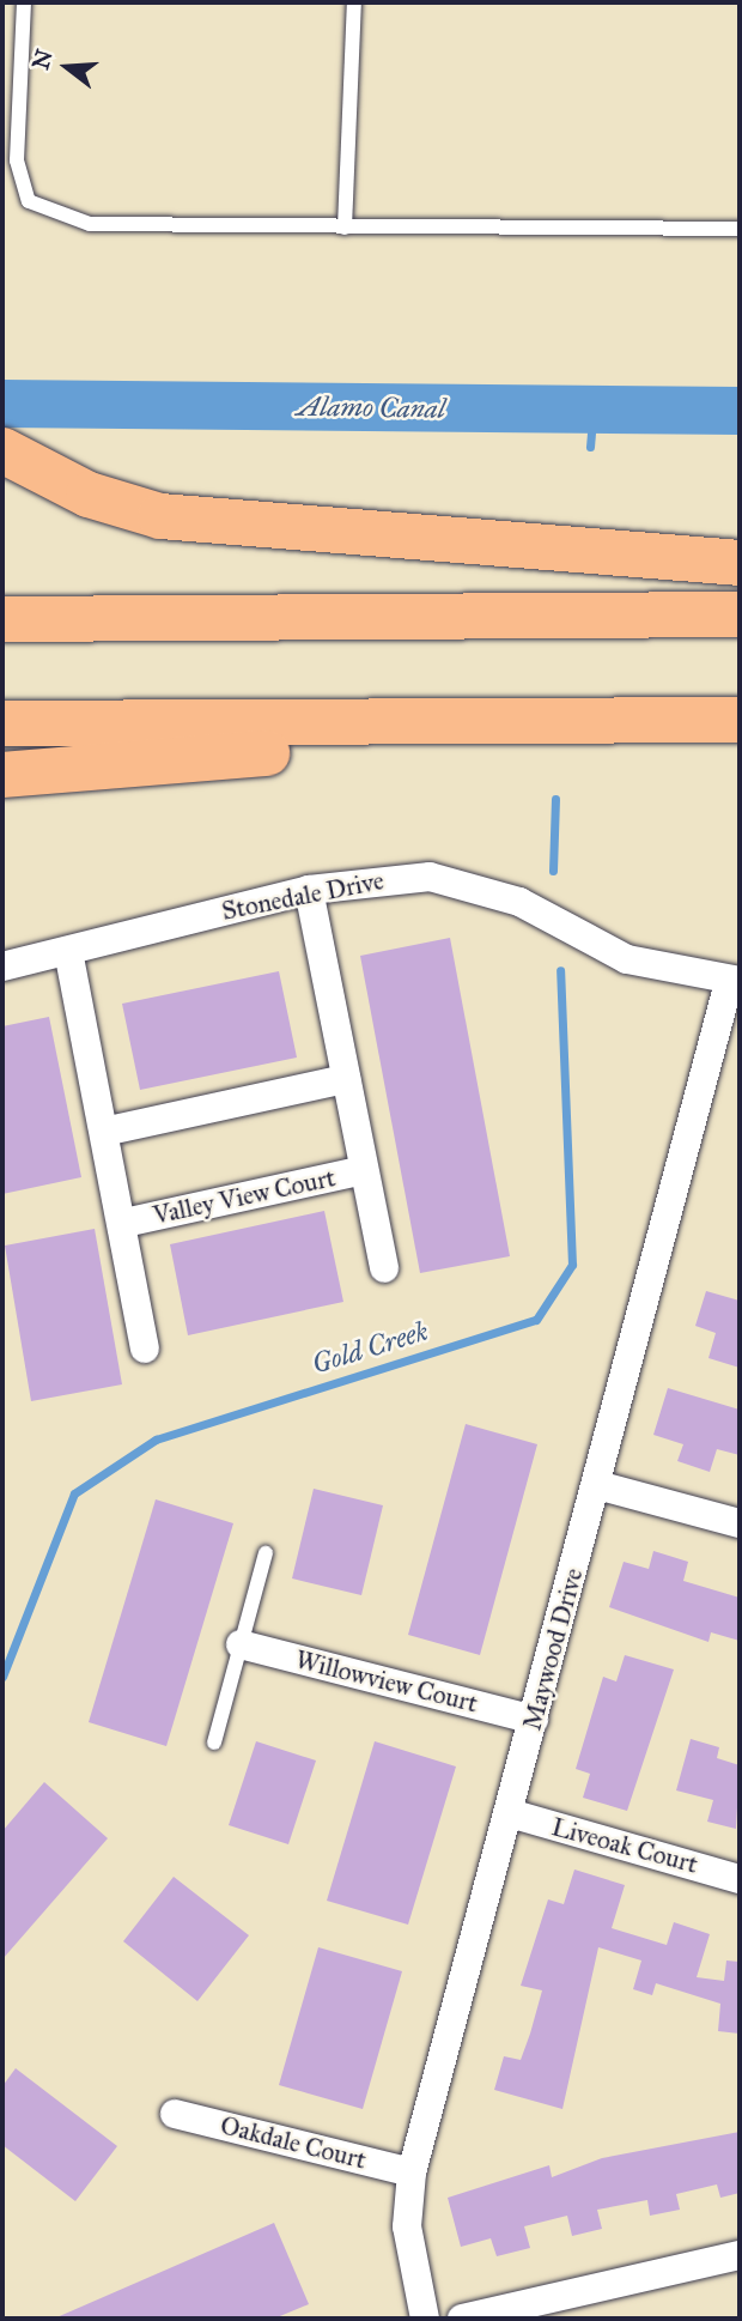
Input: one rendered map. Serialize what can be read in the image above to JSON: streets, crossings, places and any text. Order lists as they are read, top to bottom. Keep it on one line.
{"streets":{"street":["Stonedale Drive","Valley View Court","Maywood Drive","Willowview Court","Liveoak Court","Oakdale Court"]},"crossings":[["Stonedale Drive","Valley View Court"],["Stonedale Drive","Maywood Drive"],["Maywood Drive","Willowview Court"],["Maywood Drive","Liveoak Court"],["Maywood Drive","Oakdale Court"]],"water":["Alamo Canal","Gold Creek"],"north":"left"}
